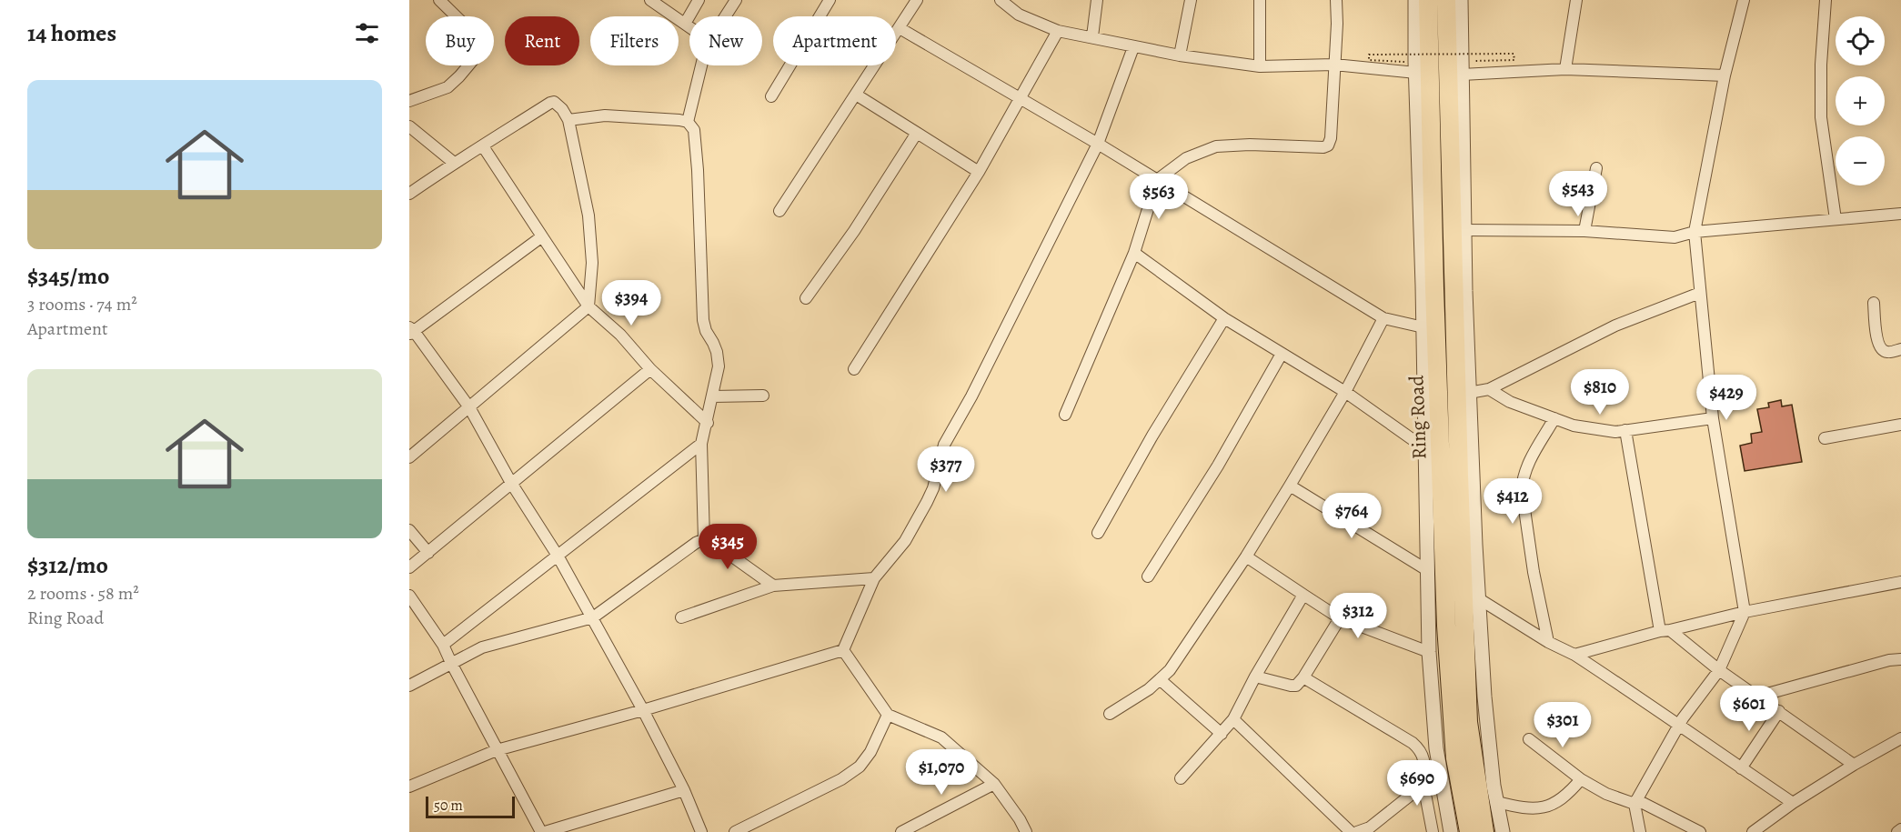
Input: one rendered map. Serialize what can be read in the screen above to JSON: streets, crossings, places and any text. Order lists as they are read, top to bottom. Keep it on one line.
{"streets":{"highway":["Ring Road"]},"scale_bar":"50 m","page":{"heading":"14 homes","map_buttons":["+","−"],"chip":["Buy","Rent","Filters","New","Apartment"],"list":[{"name":"$345/mo","note":"3 rooms · 74 m² · Apartment"},{"name":"$312/mo","note":"2 rooms · 58 m² · Ring Road"}],"price":["$543","$563","$394","$810","$429","$377","$412","$764","$345","$312","$601","$301","$1,070","$690"],"scale":"50 m"}}
